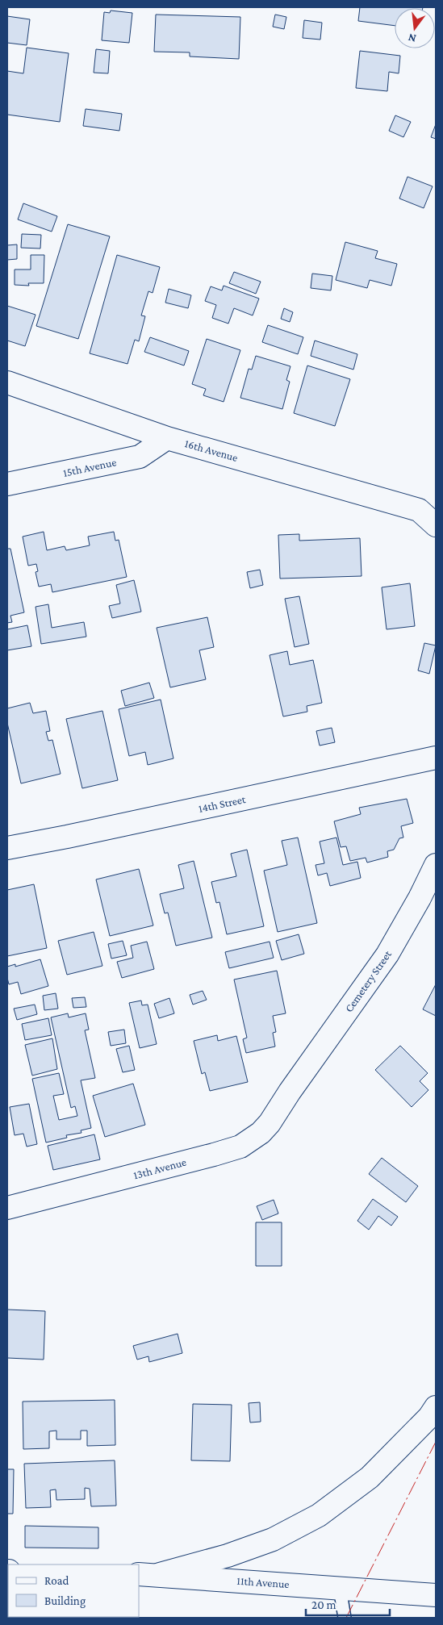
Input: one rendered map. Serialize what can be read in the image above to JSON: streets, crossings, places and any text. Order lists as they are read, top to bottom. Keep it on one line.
{"streets":{"street":["16th Avenue","15th Avenue","14th Street","Cemetery Street","13th Avenue","11th Avenue"]},"crossings":[["16th Avenue","15th Avenue"],["Cemetery Street","13th Avenue"]],"legend":["Road","Building"],"scale_bar":"20 m","north":"bottom"}
